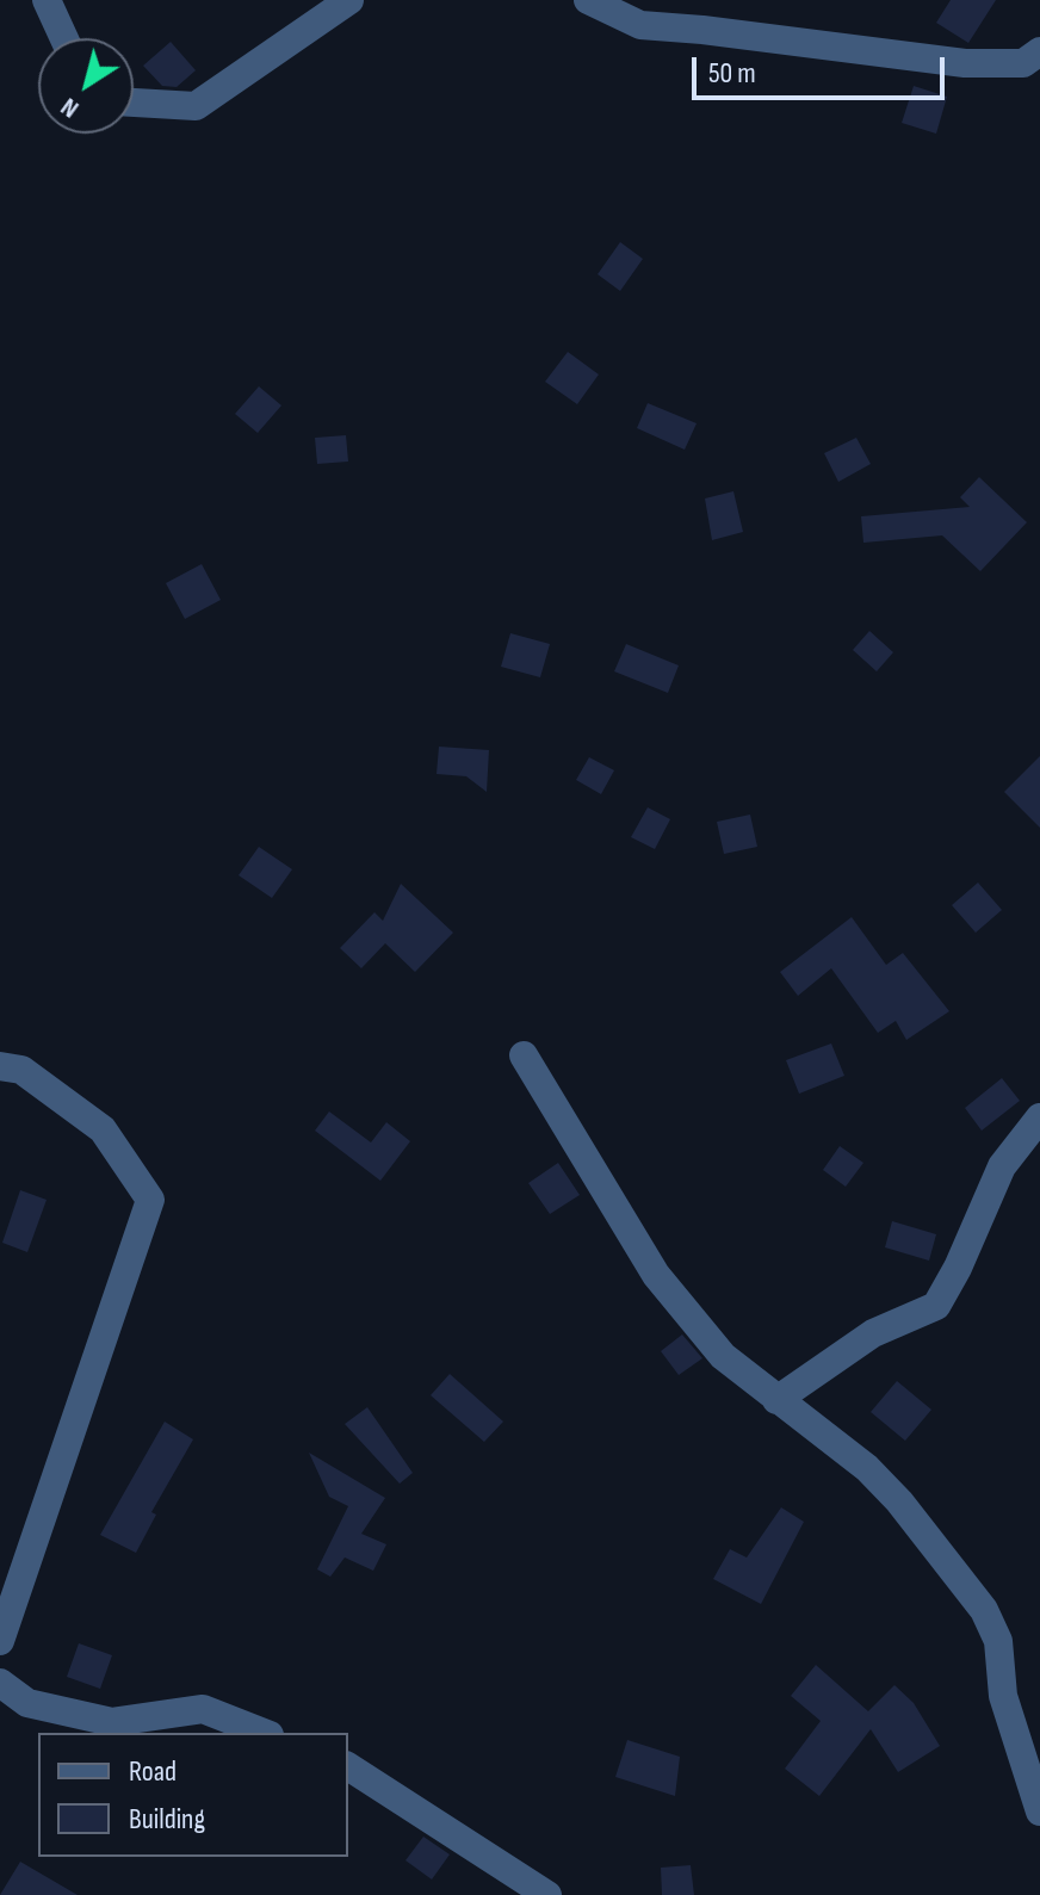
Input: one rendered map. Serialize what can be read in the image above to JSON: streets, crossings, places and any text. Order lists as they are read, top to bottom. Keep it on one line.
{"legend":["Road","Building"],"scale_bar":"50 m","north":"bottom left"}
